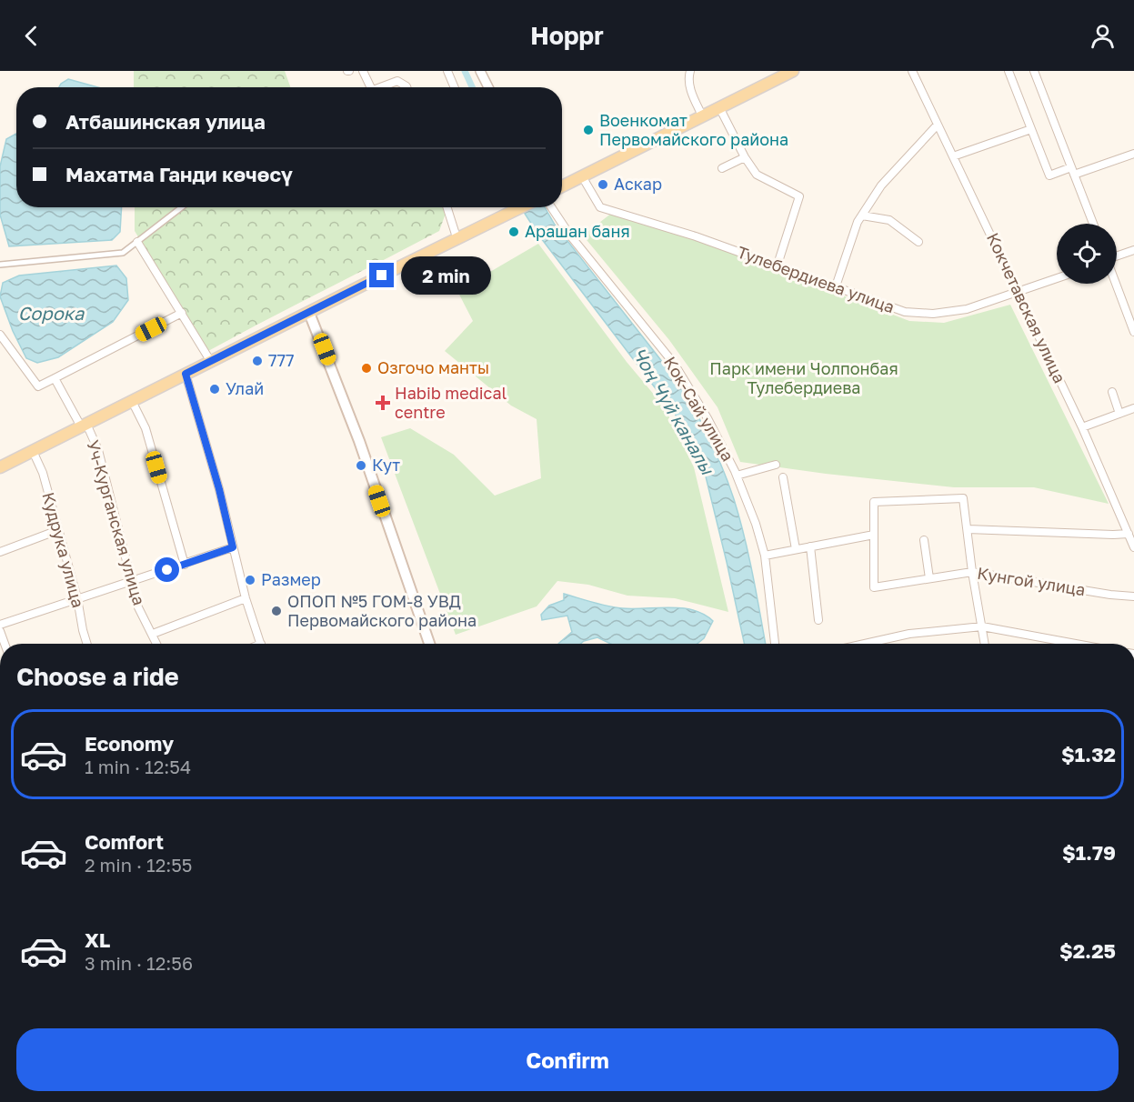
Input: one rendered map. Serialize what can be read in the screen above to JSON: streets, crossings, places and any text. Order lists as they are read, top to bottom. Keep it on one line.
{"streets":{"street":["Тулебердиева улица","Кокчетавская улица","Кок-Сай улица","Уч-Курганская улица","Кудрука улица","Кунгой улица"]},"crossings":[["Тулебердиева улица","Кокчетавская улица"]],"water":["Сорока","Чоң Чүй каналы"],"parks":["Парк имени Чолпонбая Тулебердиева"],"places":{"other":["Военкомат Первомайского района","Аскар","Арашан баня","777","Озгочо манты","Улай","Кут","Размер","ОПОП №5 ГОМ-8 УВД Первомайского района"],"health":["Habib medical centre"]},"page":{"header":"Hoppr","banner":["Атбашинская улица","Махатма Ганди көчөсү"],"bubble":"2 min","heading":"Choose a ride","list":[{"name":"Economy","note":"1 min · 12:54","value":"$1.32"},{"name":"Comfort","note":"2 min · 12:55","value":"$1.79"},{"name":"XL","note":"3 min · 12:56","value":"$2.25"}],"buttons":"Confirm"}}
